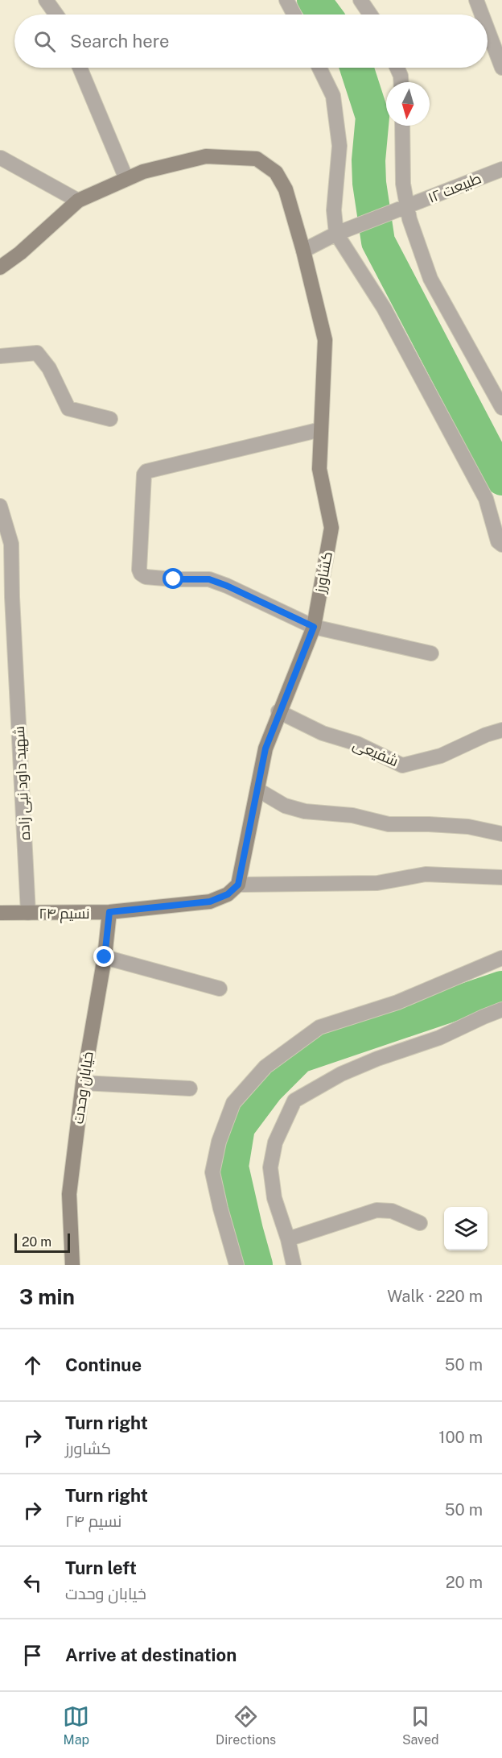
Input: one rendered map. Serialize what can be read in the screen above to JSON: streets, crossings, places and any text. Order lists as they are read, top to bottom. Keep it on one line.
{"streets":{"street":["طبیعت ۱۲","کشاورز","شفیعی","شهید داود نبی زاده","نسیم ۲۴","خیابان وحدت"]},"crossings":[["طبیعت ۱۲","کشاورز"],["کشاورز","شفیعی"],["کشاورز","نسیم ۲۴"],["شهید داود نبی زاده","نسیم ۲۴"],["نسیم ۲۴","خیابان وحدت"]],"scale_bar":"20 m","north":"bottom","page":{"search":"Search here","scale":"20 m","heading":["3 min","Walk · 220 m"],"list":[["Continue","50 m"],["Turn right","کشاورز","100 m"],["Turn right","نسیم ۲۴","50 m"],["Turn left","خیابان وحدت","20 m"],"Arrive at destination"],"nav":["Map","Directions","Saved"]}}
